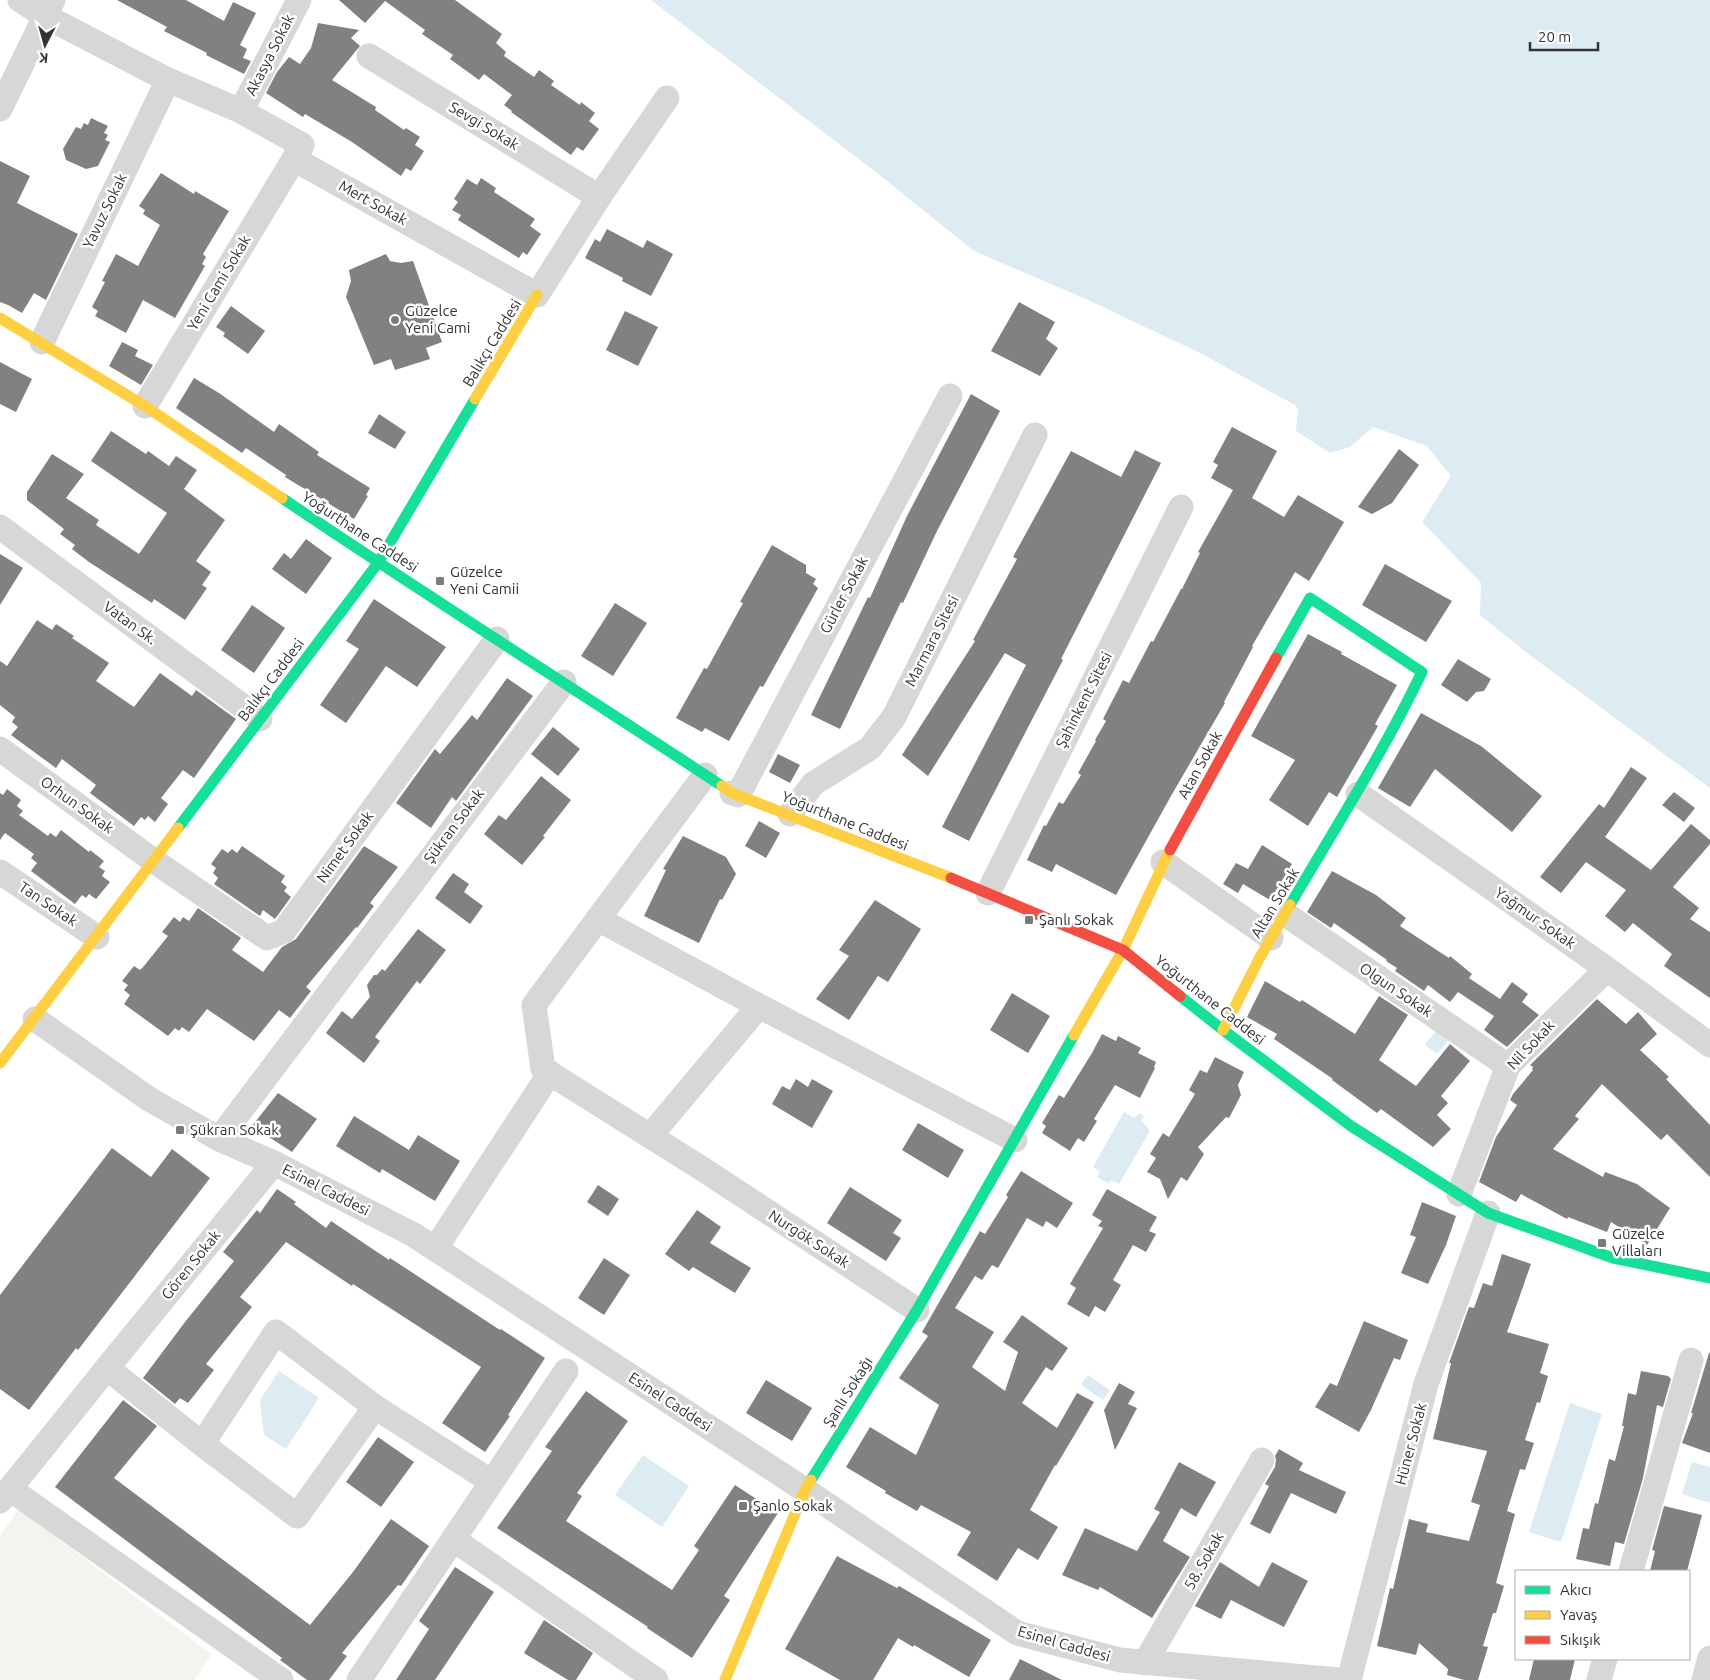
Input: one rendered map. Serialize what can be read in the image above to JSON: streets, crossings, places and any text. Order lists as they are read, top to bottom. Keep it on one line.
{"streets":{"main road":["Balıkçı Caddesi","Yoğurthane Caddesi","Atan Sokak","Altan Sokak","Şanlı Sokağı"],"street":["Akasya Sokak","Sevgi Sokak","Mert Sokak","Yavuz Sokak","Yeni Cami Sokak","Gürler Sokak","Vatan Sk.","Marmara Sitesi","Şahinkent Sitesi","Orhun Sokak","Şükran Sokak","Nimet Sokak","Tan Sokak","Yağmur Sokak","Olgun Sokak","Nil Sokak","Esinel Caddesi","Nurgök Sokak","Gören Sokak","Hüner Sokak","58. Sokak"]},"crossings":[["Mert Sokak","Yeni Cami Sokak"],["Mert Sokak","Balıkçı Caddesi"],["Yavuz Sokak","Yoğurthane Caddesi"],["Yeni Cami Sokak","Yoğurthane Caddesi"],["Balıkçı Caddesi","Yoğurthane Caddesi"],["Balıkçı Caddesi","Vatan Sk."],["Balıkçı Caddesi","Orhun Sokak"],["Balıkçı Caddesi","Nimet Sokak"],["Balıkçı Caddesi","Tan Sokak"],["Balıkçı Caddesi","Esinel Caddesi"],["Yoğurthane Caddesi","Gürler Sokak"],["Yoğurthane Caddesi","Marmara Sitesi"],["Yoğurthane Caddesi","Şahinkent Sitesi"],["Yoğurthane Caddesi","Atan Sokak"],["Yoğurthane Caddesi","Şükran Sokak"],["Yoğurthane Caddesi","Nimet Sokak"],["Yoğurthane Caddesi","Altan Sokak"],["Yoğurthane Caddesi","Nil Sokak"],["Yoğurthane Caddesi","Hüner Sokak"],["Atan Sokak","Altan Sokak"],["Atan Sokak","Şanlı Sokağı"],["Orhun Sokak","Nimet Sokak"],["Şükran Sokak","Esinel Caddesi"],["Altan Sokak","Yağmur Sokak"],["Altan Sokak","Olgun Sokak"],["Yağmur Sokak","Nil Sokak"],["Olgun Sokak","Nil Sokak"],["Esinel Caddesi","Gören Sokak"],["Esinel Caddesi","Şanlı Sokağı"],["Esinel Caddesi","58. Sokak"],["Nurgök Sokak","Şanlı Sokağı"]],"places":{"other":["Güzelce Yeni Cami"],"transit":["Güzelce Yeni Camii","Şanlı Sokak","Şükran Sokak","Güzelce Villaları","Şanlo Sokak"]},"legend":["Akıcı","Yavaş","Sıkışık"],"scale_bar":"20 m","north":"bottom"}
